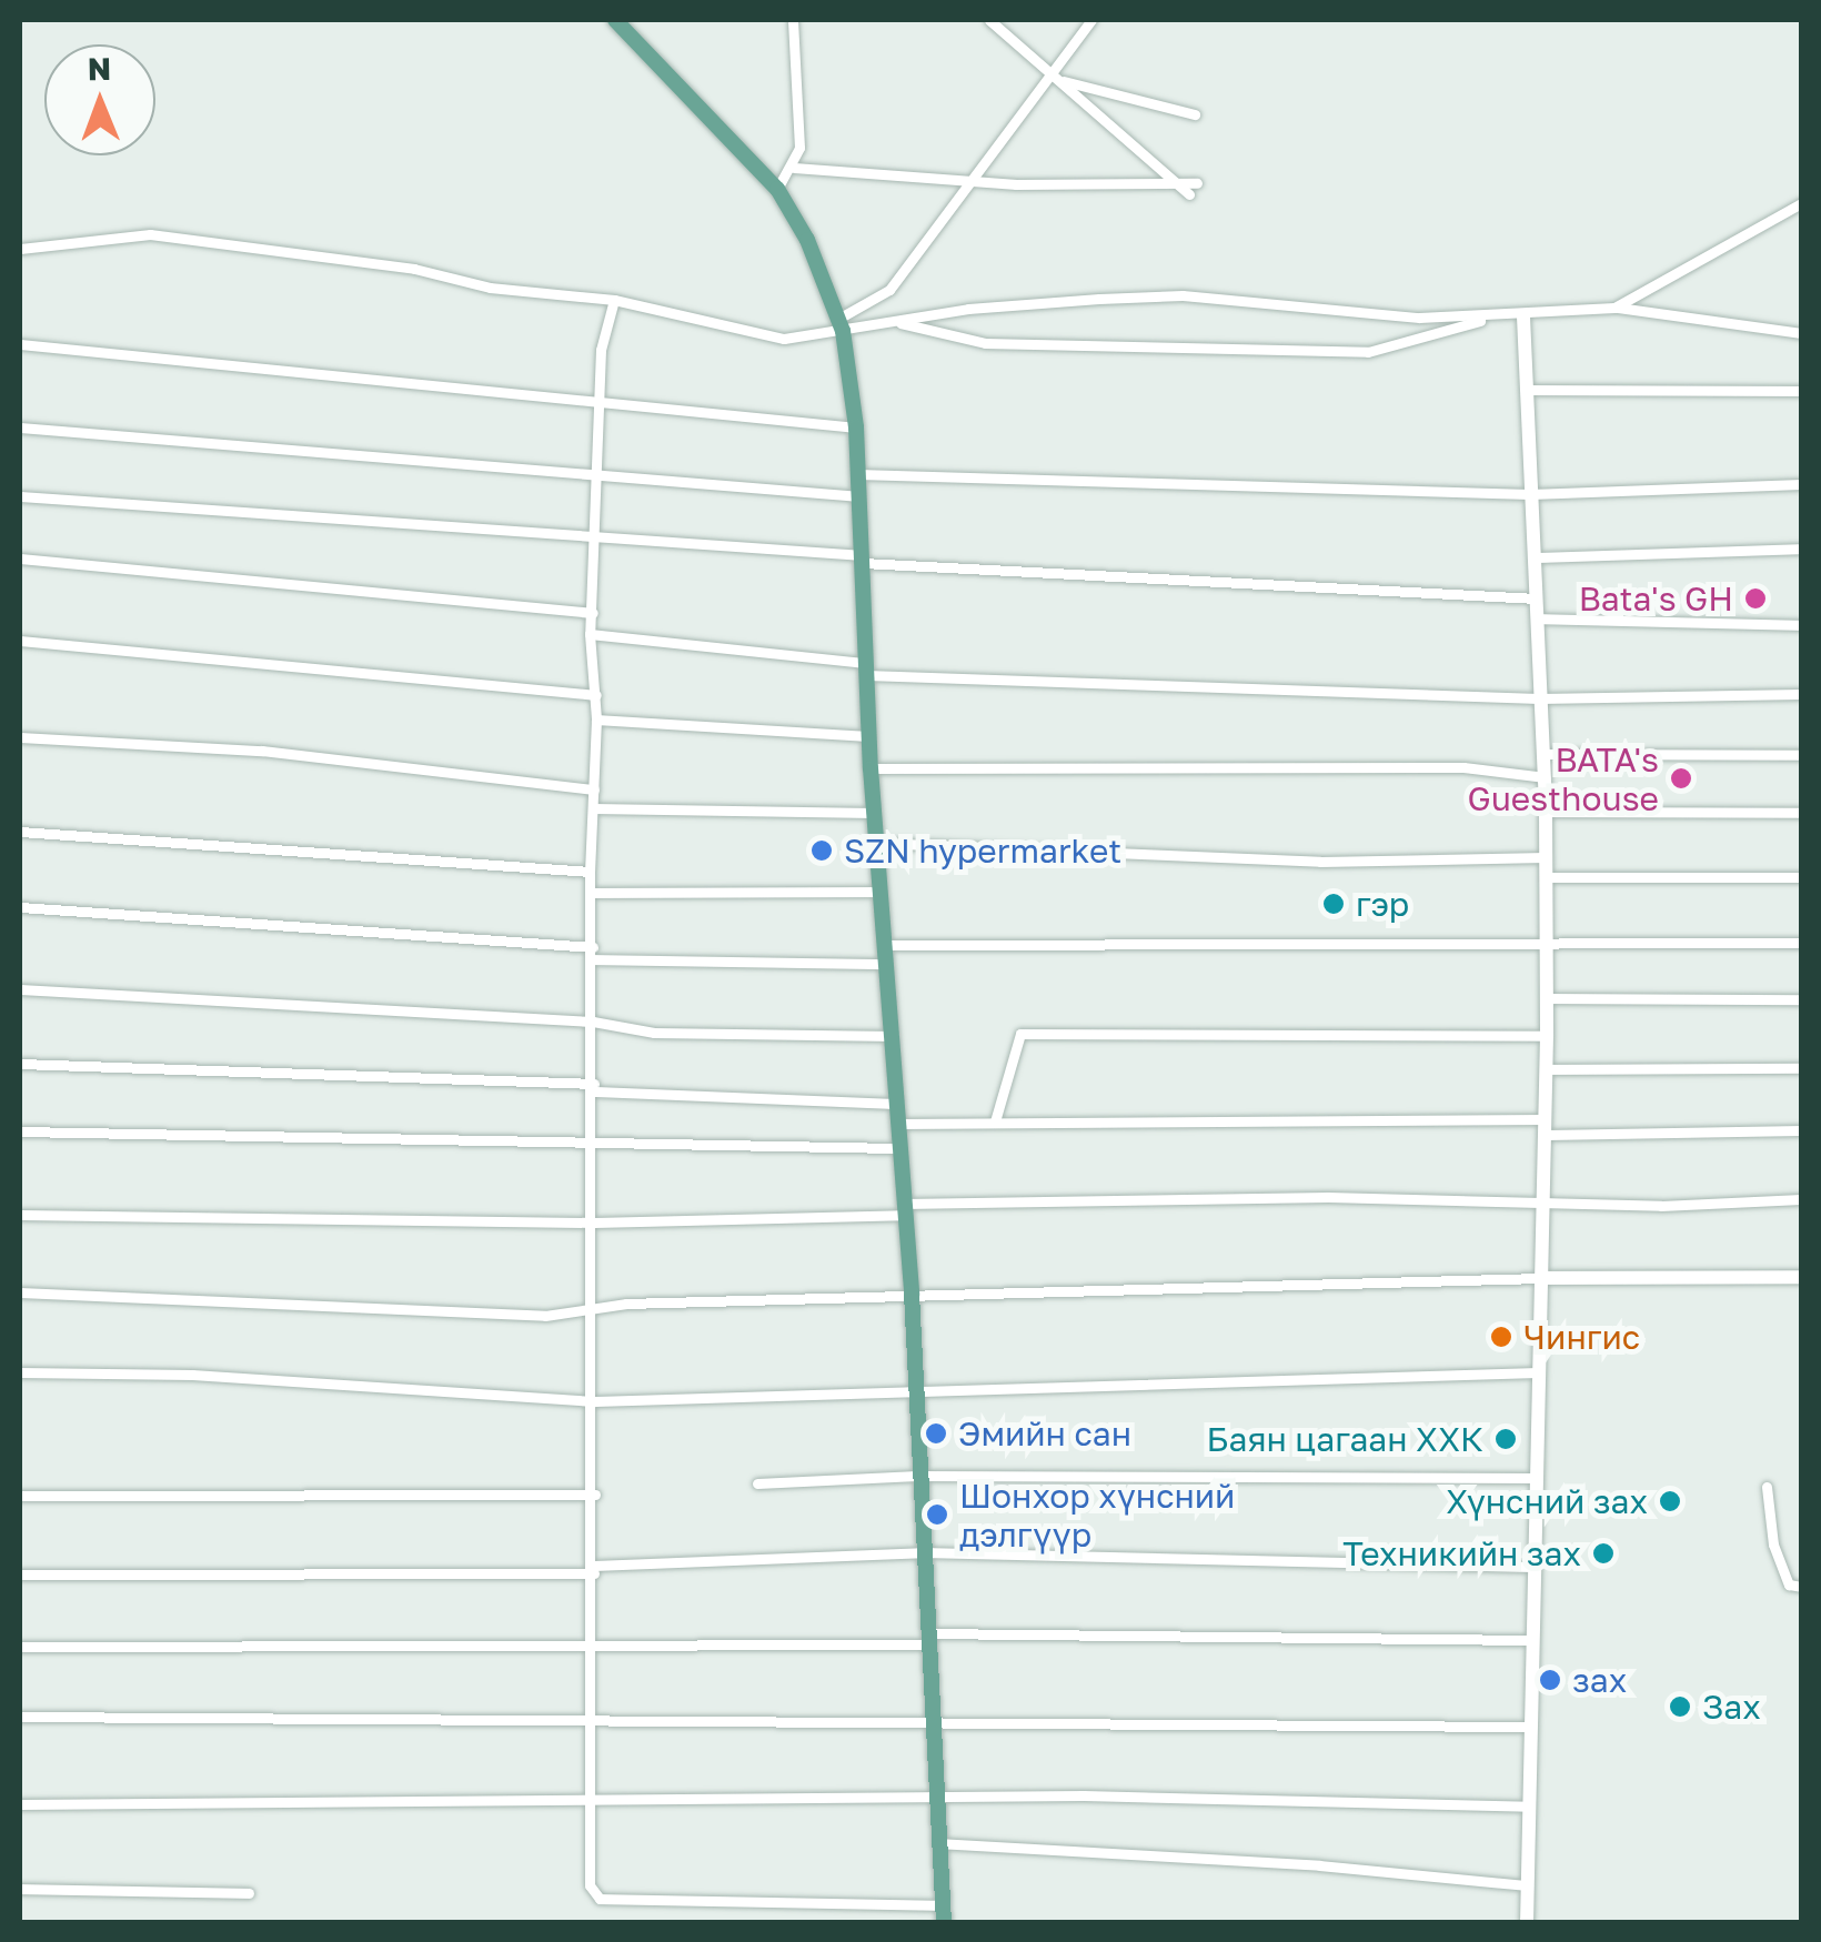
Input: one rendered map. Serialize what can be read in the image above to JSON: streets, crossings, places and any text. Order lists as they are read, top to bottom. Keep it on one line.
{"places":["Bata's GH","BATA's Guesthouse","SZN hypermarket","гэр","Чингис","Эмийн сан","Баян цагаан ХХК","Хүнсний зах","Шонхор хүнсний дэлгүүр","Техникийн зах","зах","Зах"],"north":"top"}
